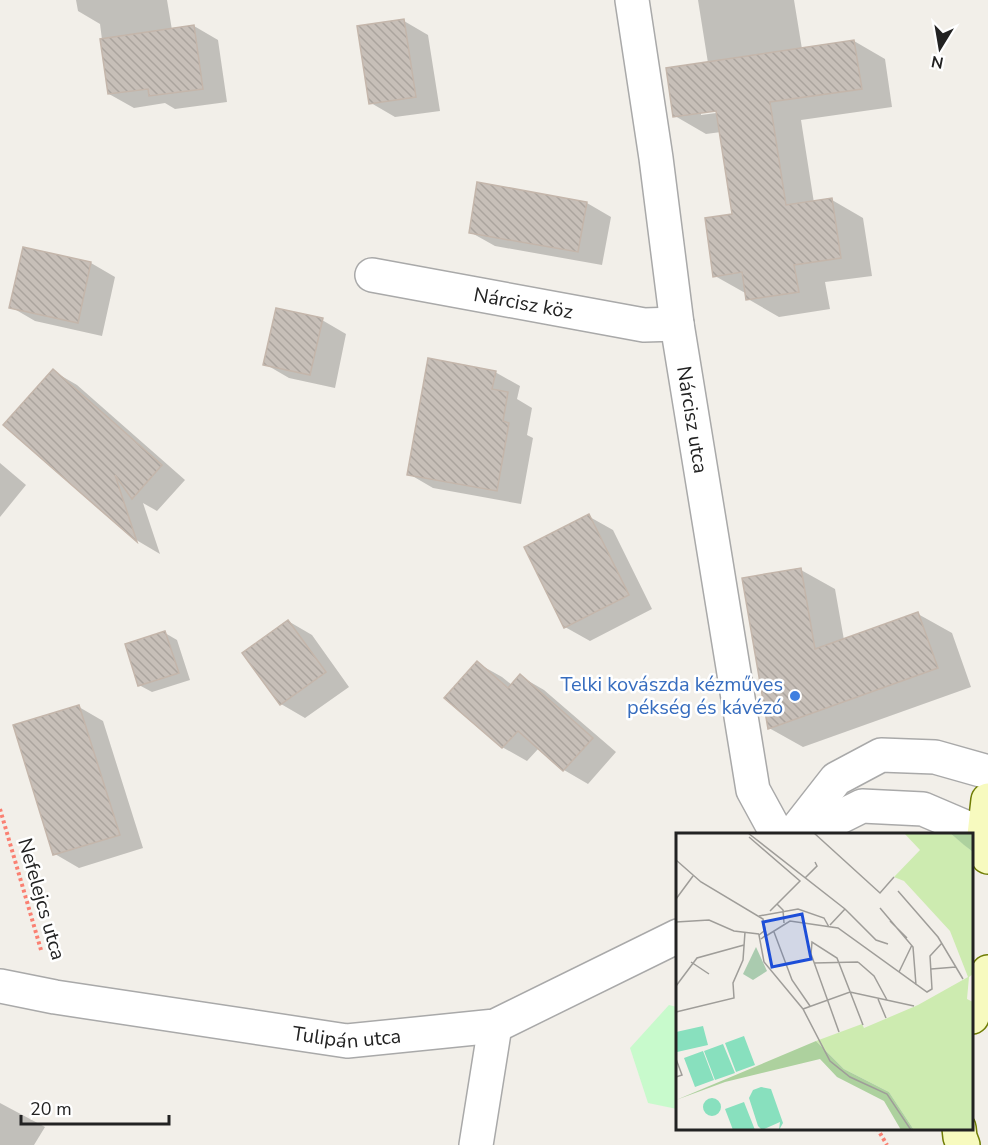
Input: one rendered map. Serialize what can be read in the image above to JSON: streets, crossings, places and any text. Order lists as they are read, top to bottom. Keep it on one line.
{"streets":{"street":["Nárcisz köz","Nárcisz utca","Tulipán utca"],"path":["Nefelejcs utca"]},"crossings":[["Nárcisz köz","Nárcisz utca"],["Nefelejcs utca","Tulipán utca"]],"places":["Telki kovászda kézműves pékség és kávézó"],"scale_bar":"20 m","north":"bottom"}
